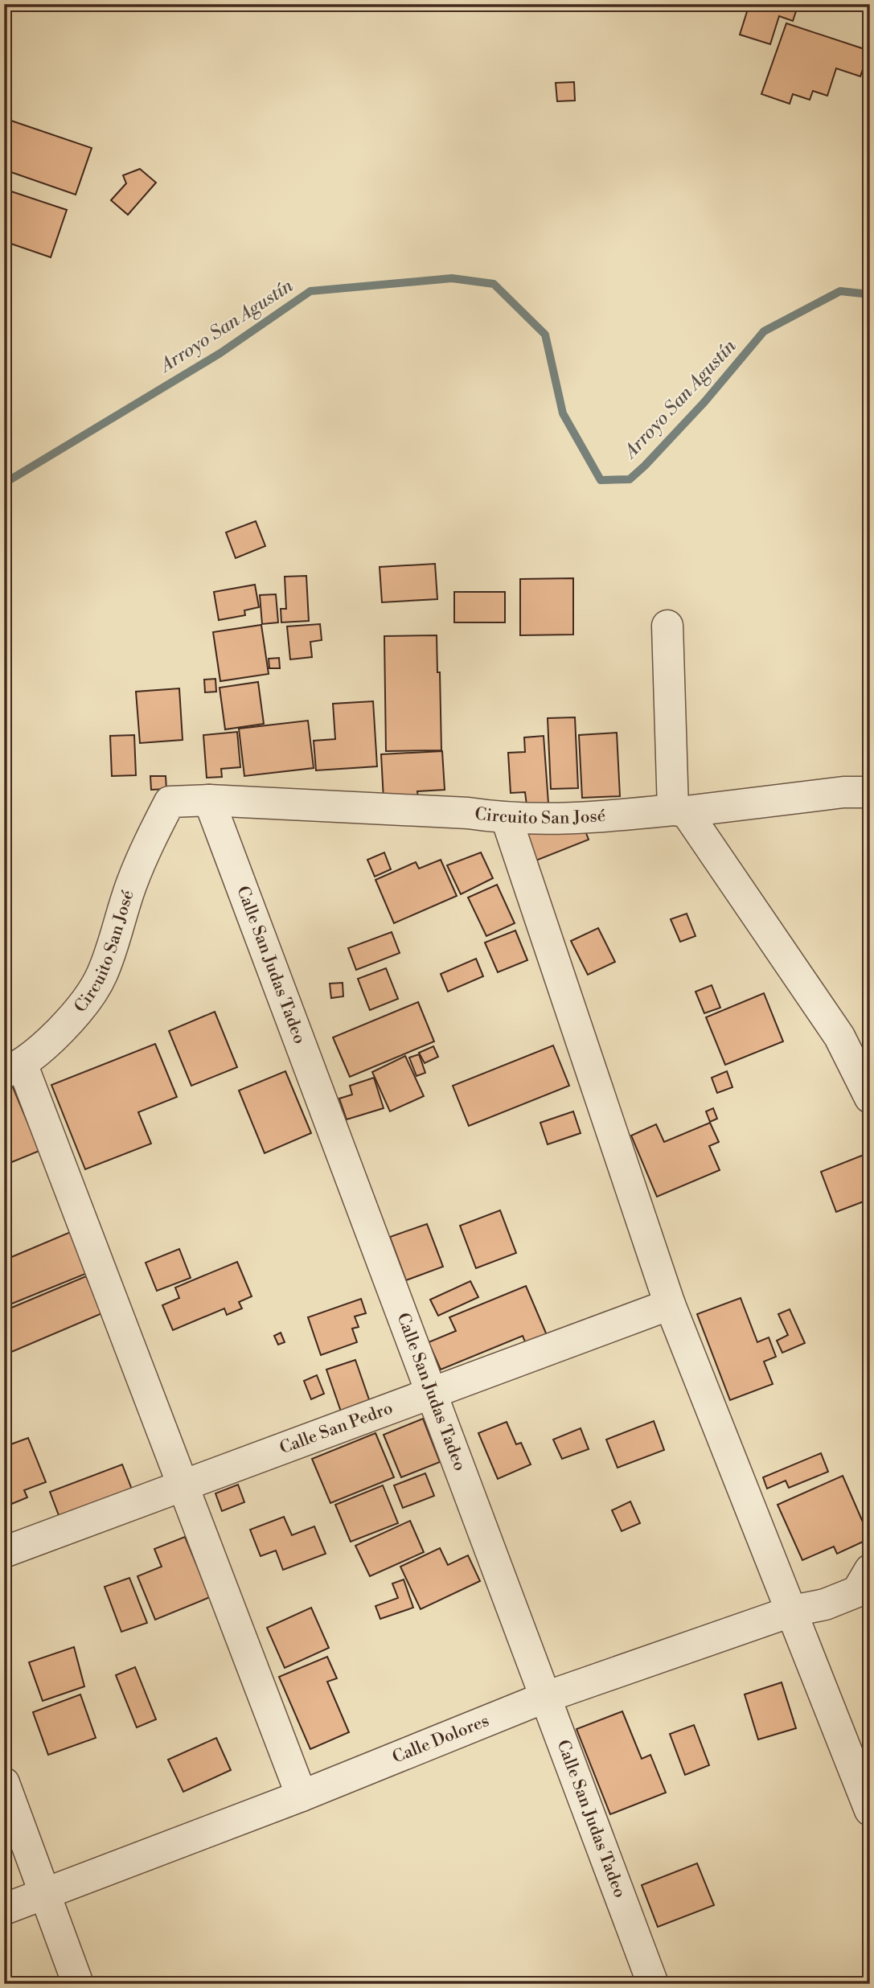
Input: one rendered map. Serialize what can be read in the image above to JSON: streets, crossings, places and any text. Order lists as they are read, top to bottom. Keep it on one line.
{"streets":{"street":["Circuito San José","Calle San Judas Tadeo","Calle San Pedro","Calle Dolores"]},"crossings":[["Circuito San José","Calle San Judas Tadeo"],["Calle San Judas Tadeo","Calle San Pedro"],["Calle San Judas Tadeo","Calle Dolores"]],"water":["Arroyo San Agustín"]}
